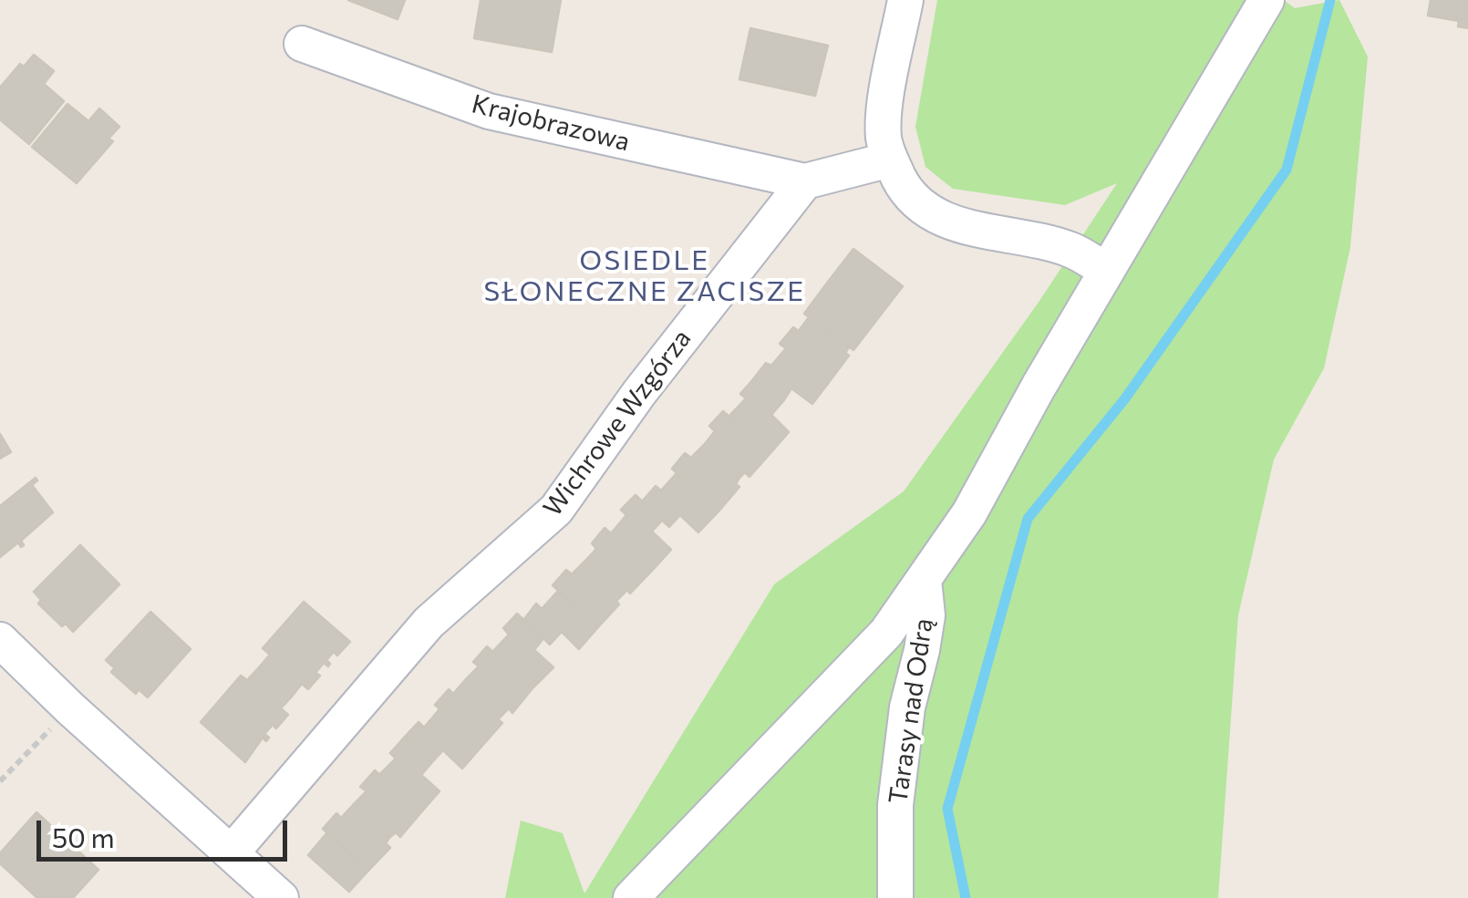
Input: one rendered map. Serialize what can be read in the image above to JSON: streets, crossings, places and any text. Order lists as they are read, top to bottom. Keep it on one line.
{"streets":{"street":["Krajobrazowa","Wichrowe Wzgórza","Tarasy nad Odrą"]},"crossings":[["Krajobrazowa","Wichrowe Wzgórza"]],"districts":["OSIEDLE SŁONECZNE ZACISZE"],"scale_bar":"50 m"}
